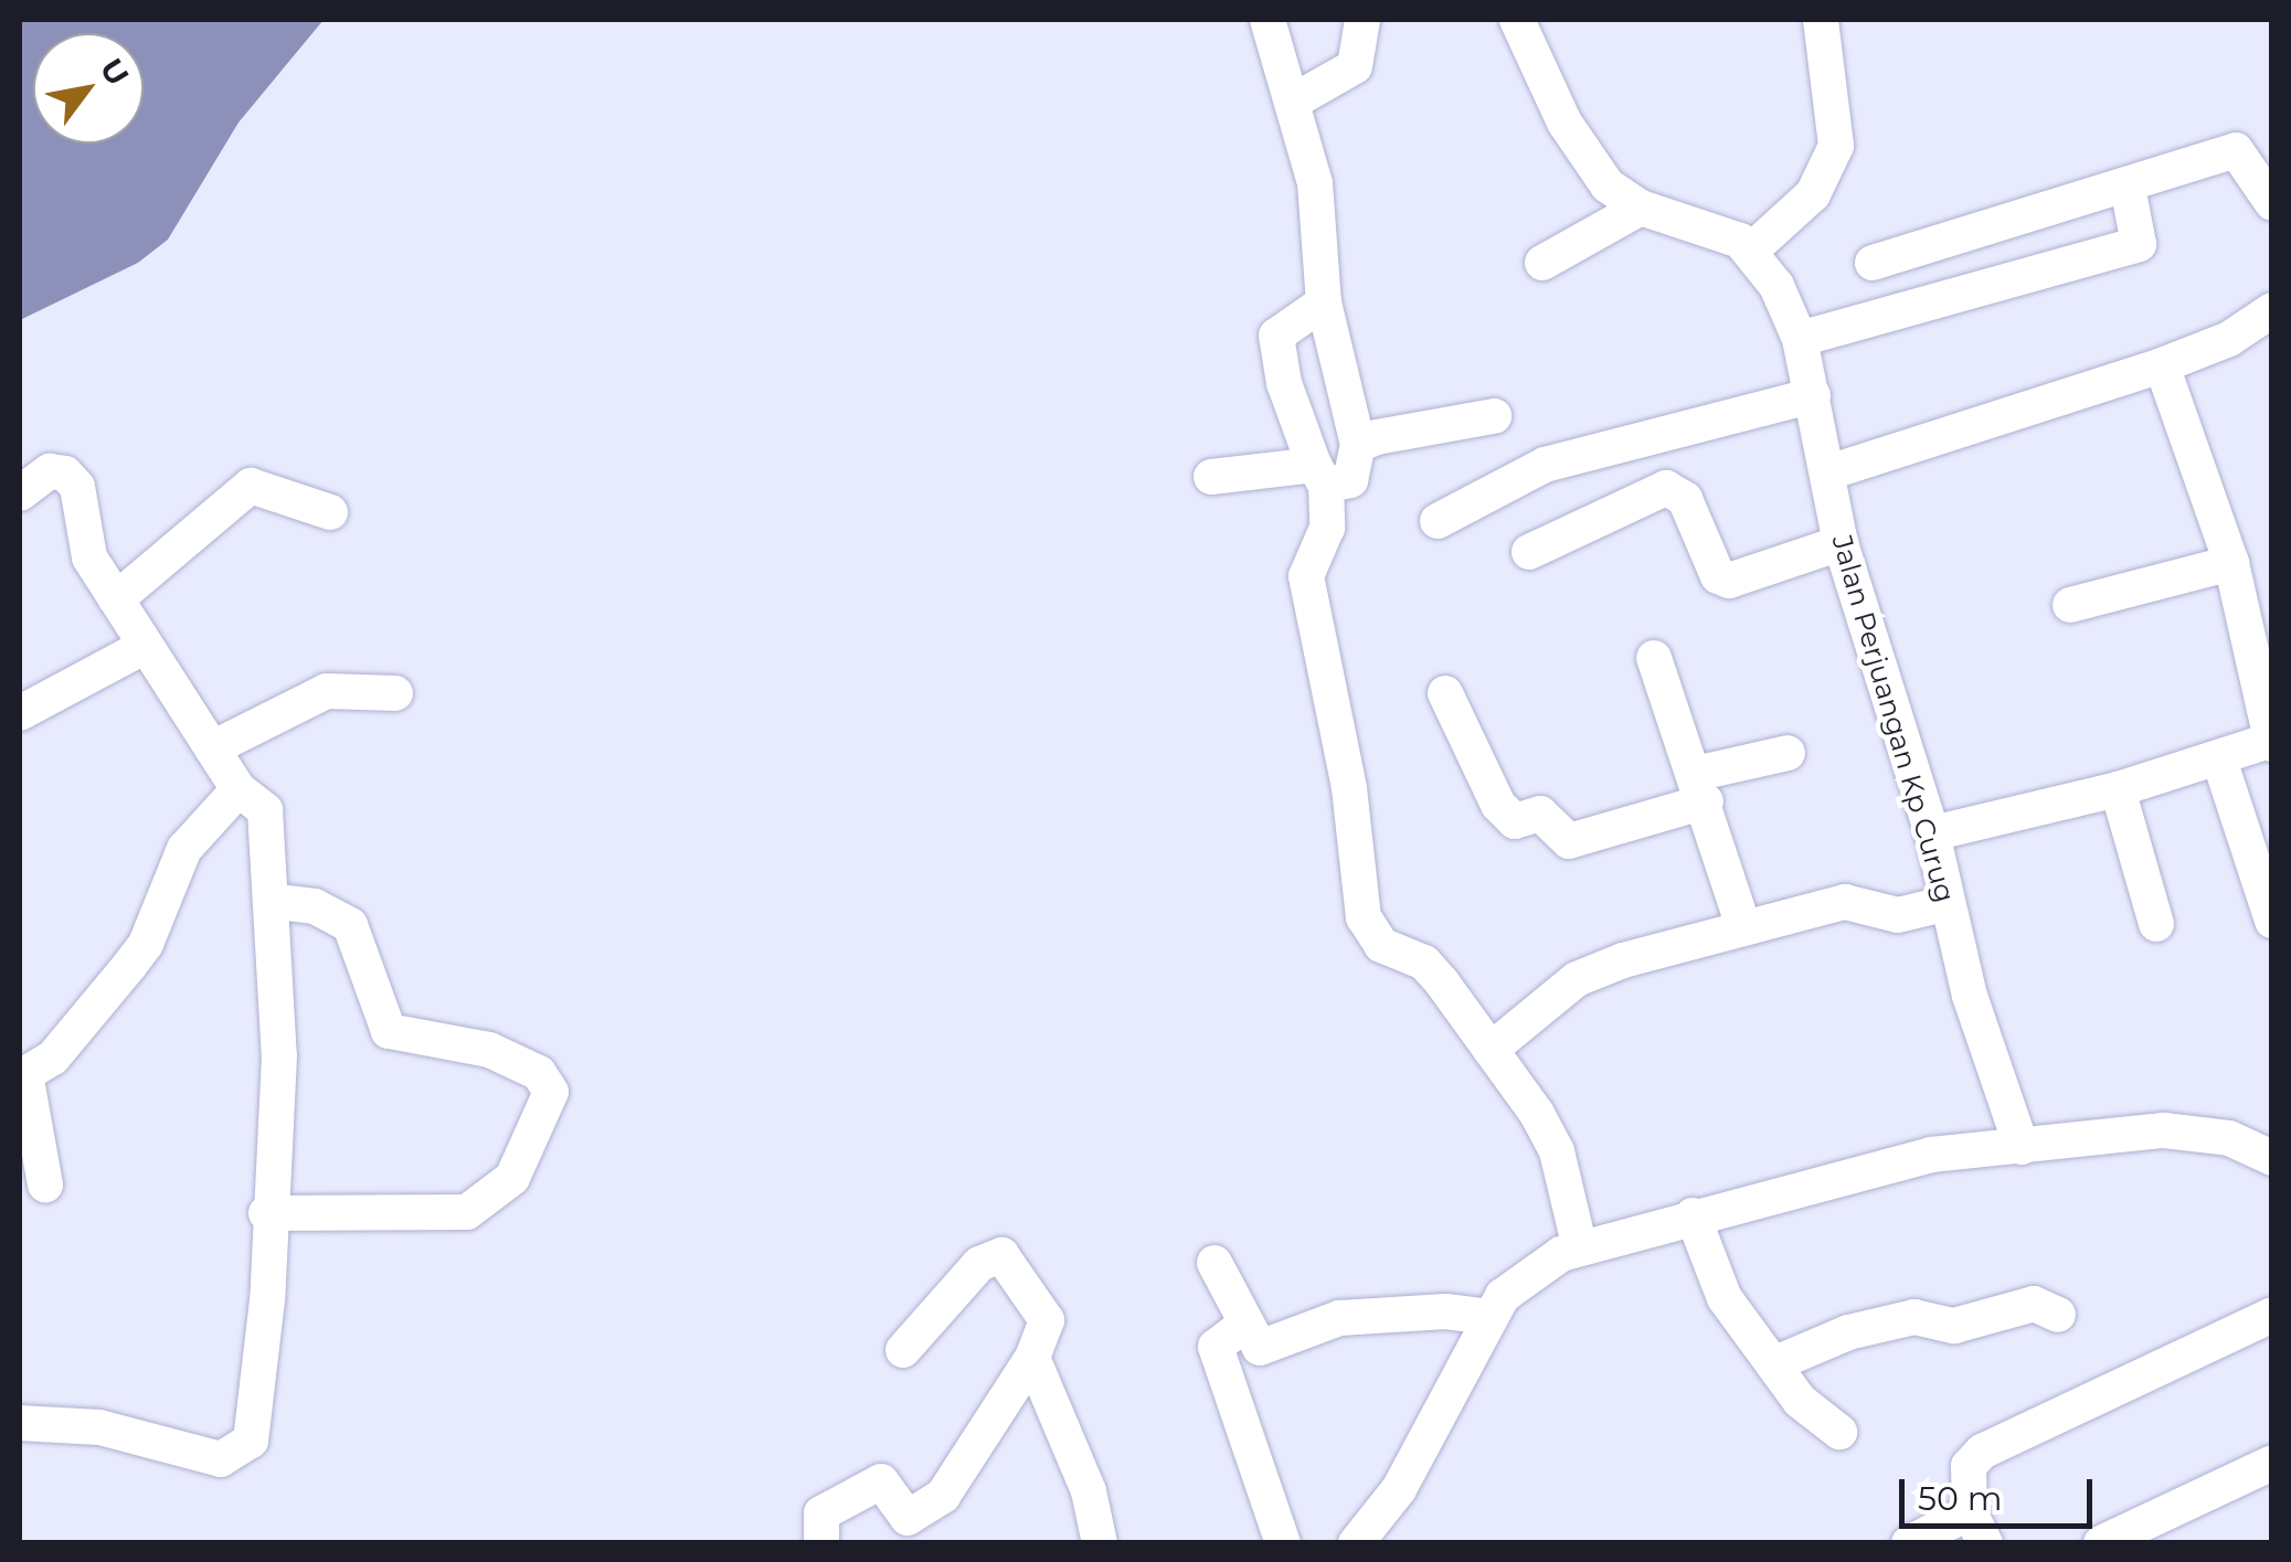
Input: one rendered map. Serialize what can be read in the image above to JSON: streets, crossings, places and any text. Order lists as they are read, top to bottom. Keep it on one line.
{"streets":{"street":["Jalan Perjuangan Kp Curug"]},"scale_bar":"50 m","north":"top right"}
